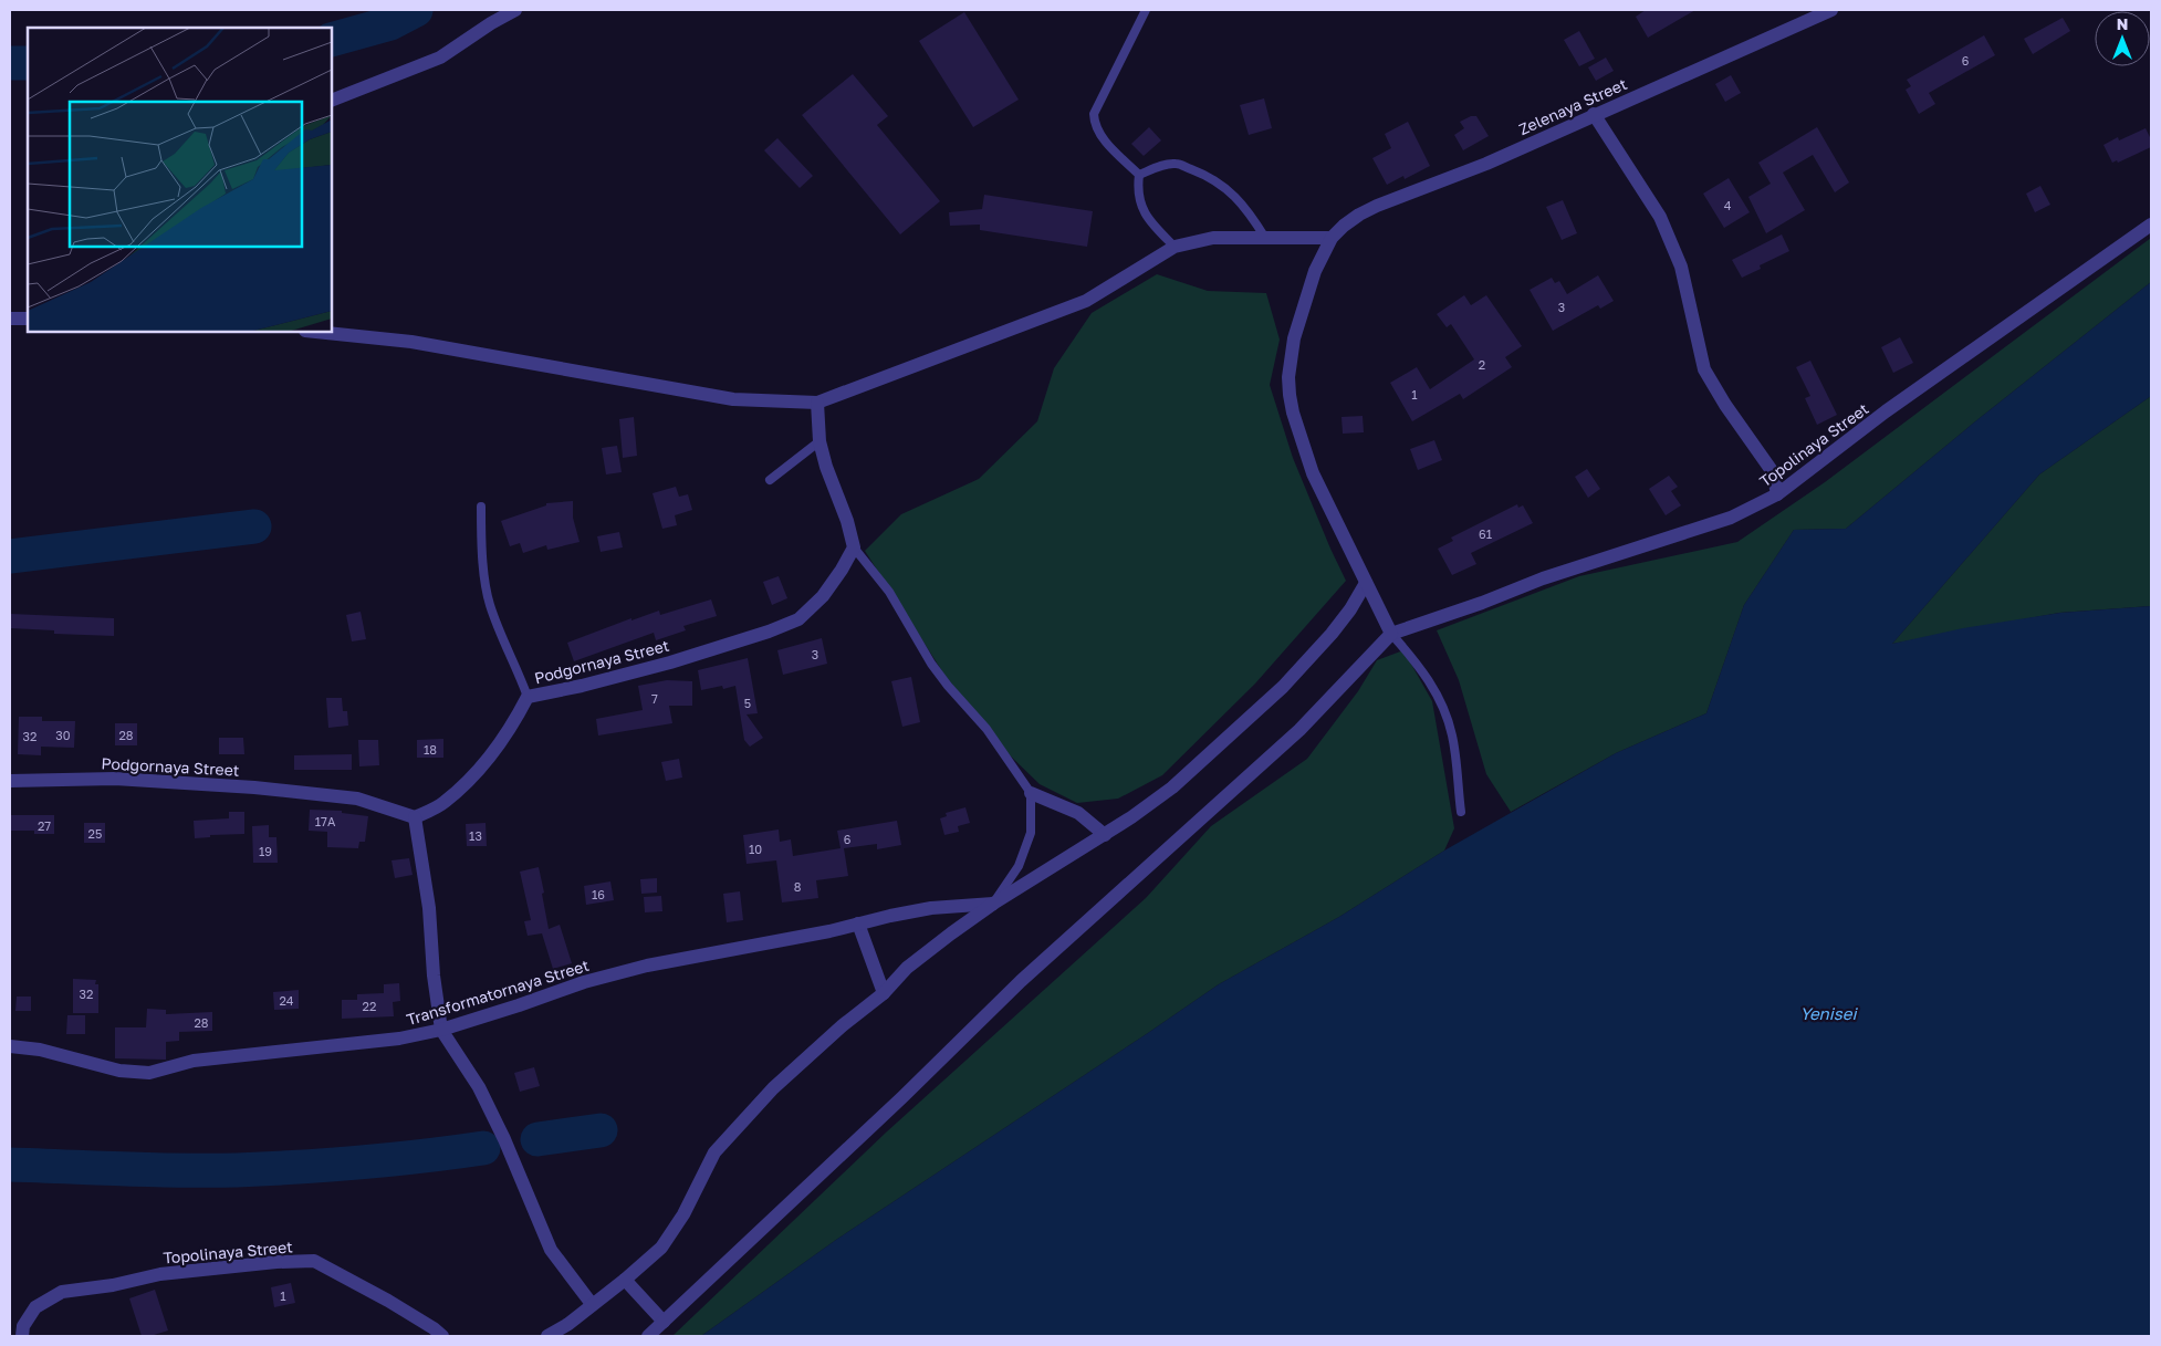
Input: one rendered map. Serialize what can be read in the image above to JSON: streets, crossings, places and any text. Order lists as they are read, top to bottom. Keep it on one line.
{"streets":{"street":["Zelenaya Street","Topolinaya Street","Podgornaya Street","Transformatornaya Street"]},"water":["Yenisei"],"house_numbers":["6","4","3","2","1","61","3","7","5","30","28","32","18","17А","27","25","13","6","10","19","8","16","32","24","22","28","1"],"north":"top"}
